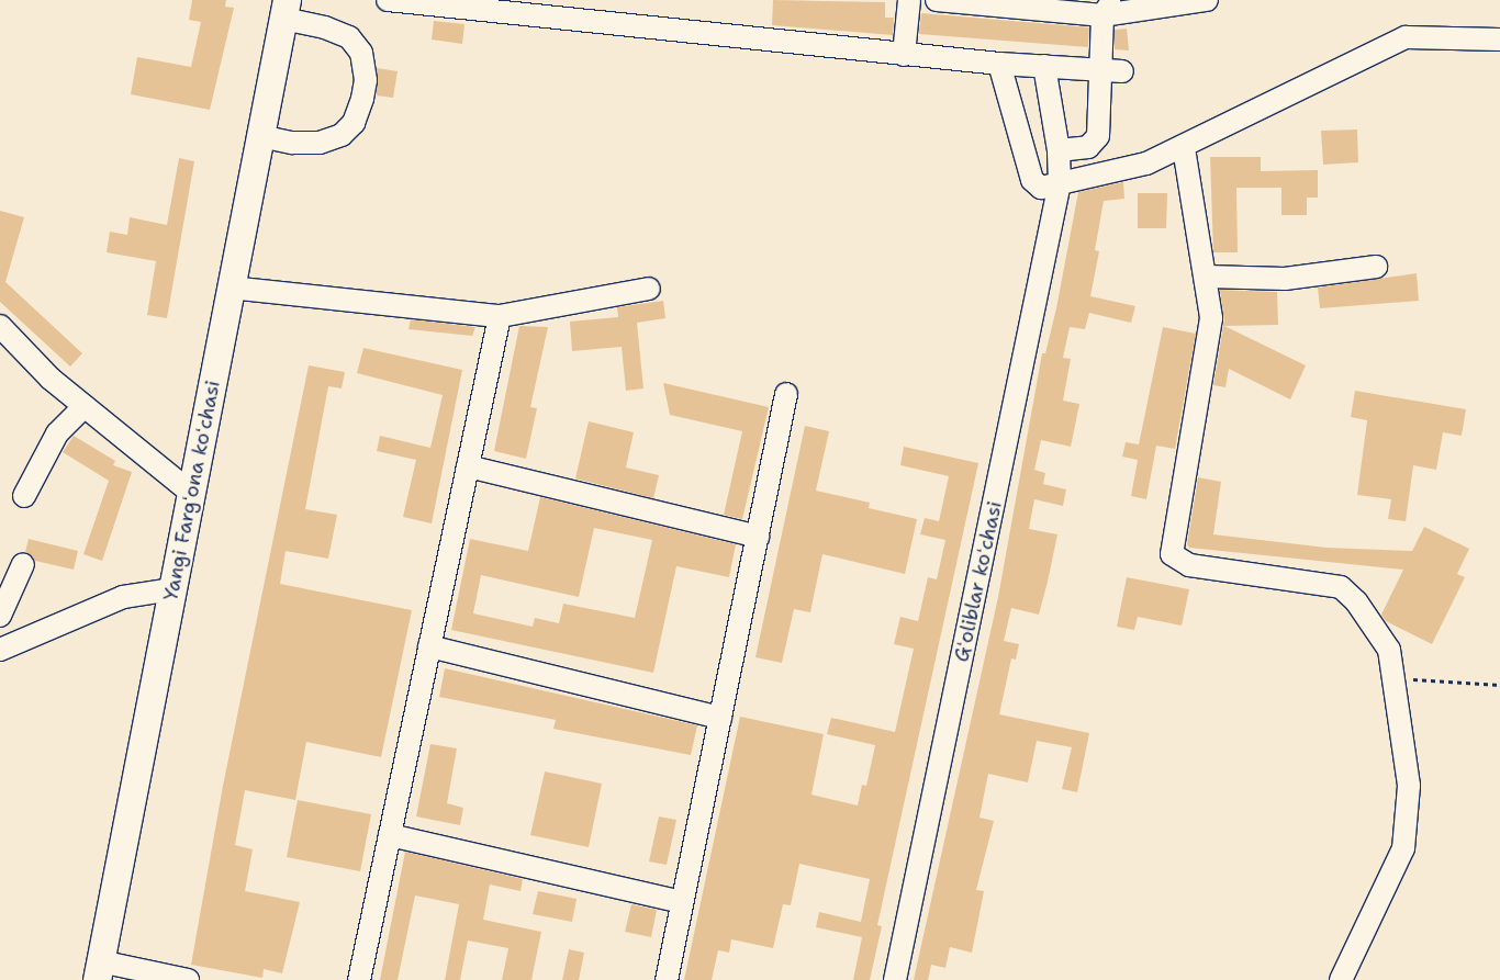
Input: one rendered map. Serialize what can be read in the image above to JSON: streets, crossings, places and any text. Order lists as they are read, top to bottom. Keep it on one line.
{"streets":{"main road":["Yangi Fargʻona koʻchasi"],"street":["Gʻoliblar koʻchasi"]}}
